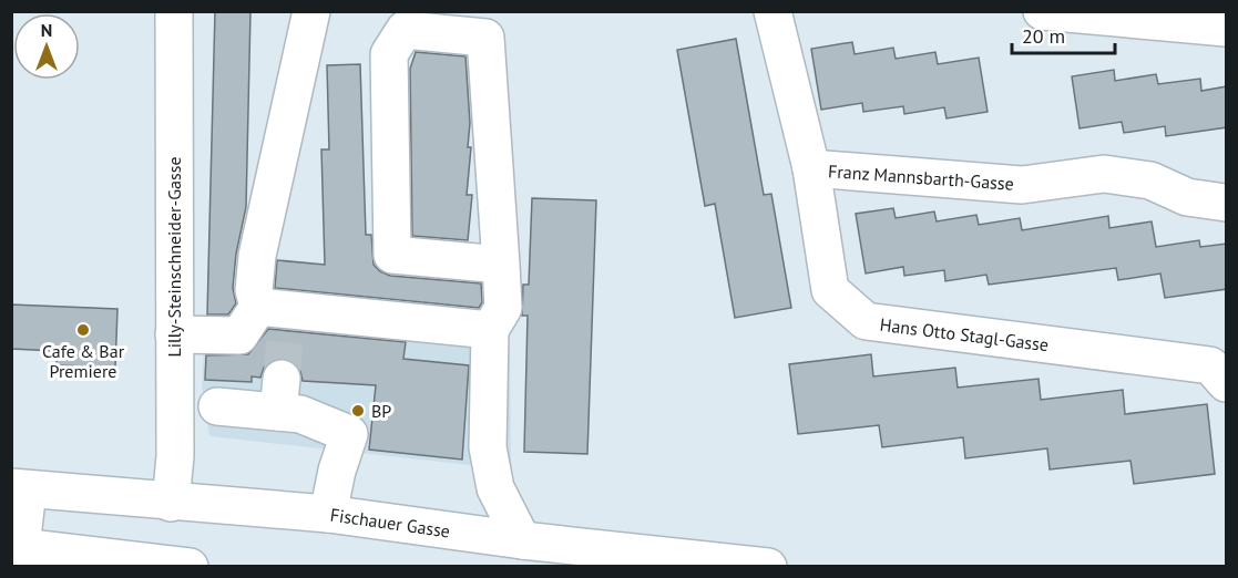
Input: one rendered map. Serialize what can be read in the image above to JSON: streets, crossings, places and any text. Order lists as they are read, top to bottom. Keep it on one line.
{"streets":{"street":["Franz Mannsbarth-Gasse","Lilly-Steinschneider-Gasse","Hans Otto Stagl-Gasse","Fischauer Gasse"]},"crossings":[["Franz Mannsbarth-Gasse","Hans Otto Stagl-Gasse"],["Lilly-Steinschneider-Gasse","Fischauer Gasse"]],"places":["Cafe & Bar Premiere","BP"],"scale_bar":"20 m","north":"top"}
